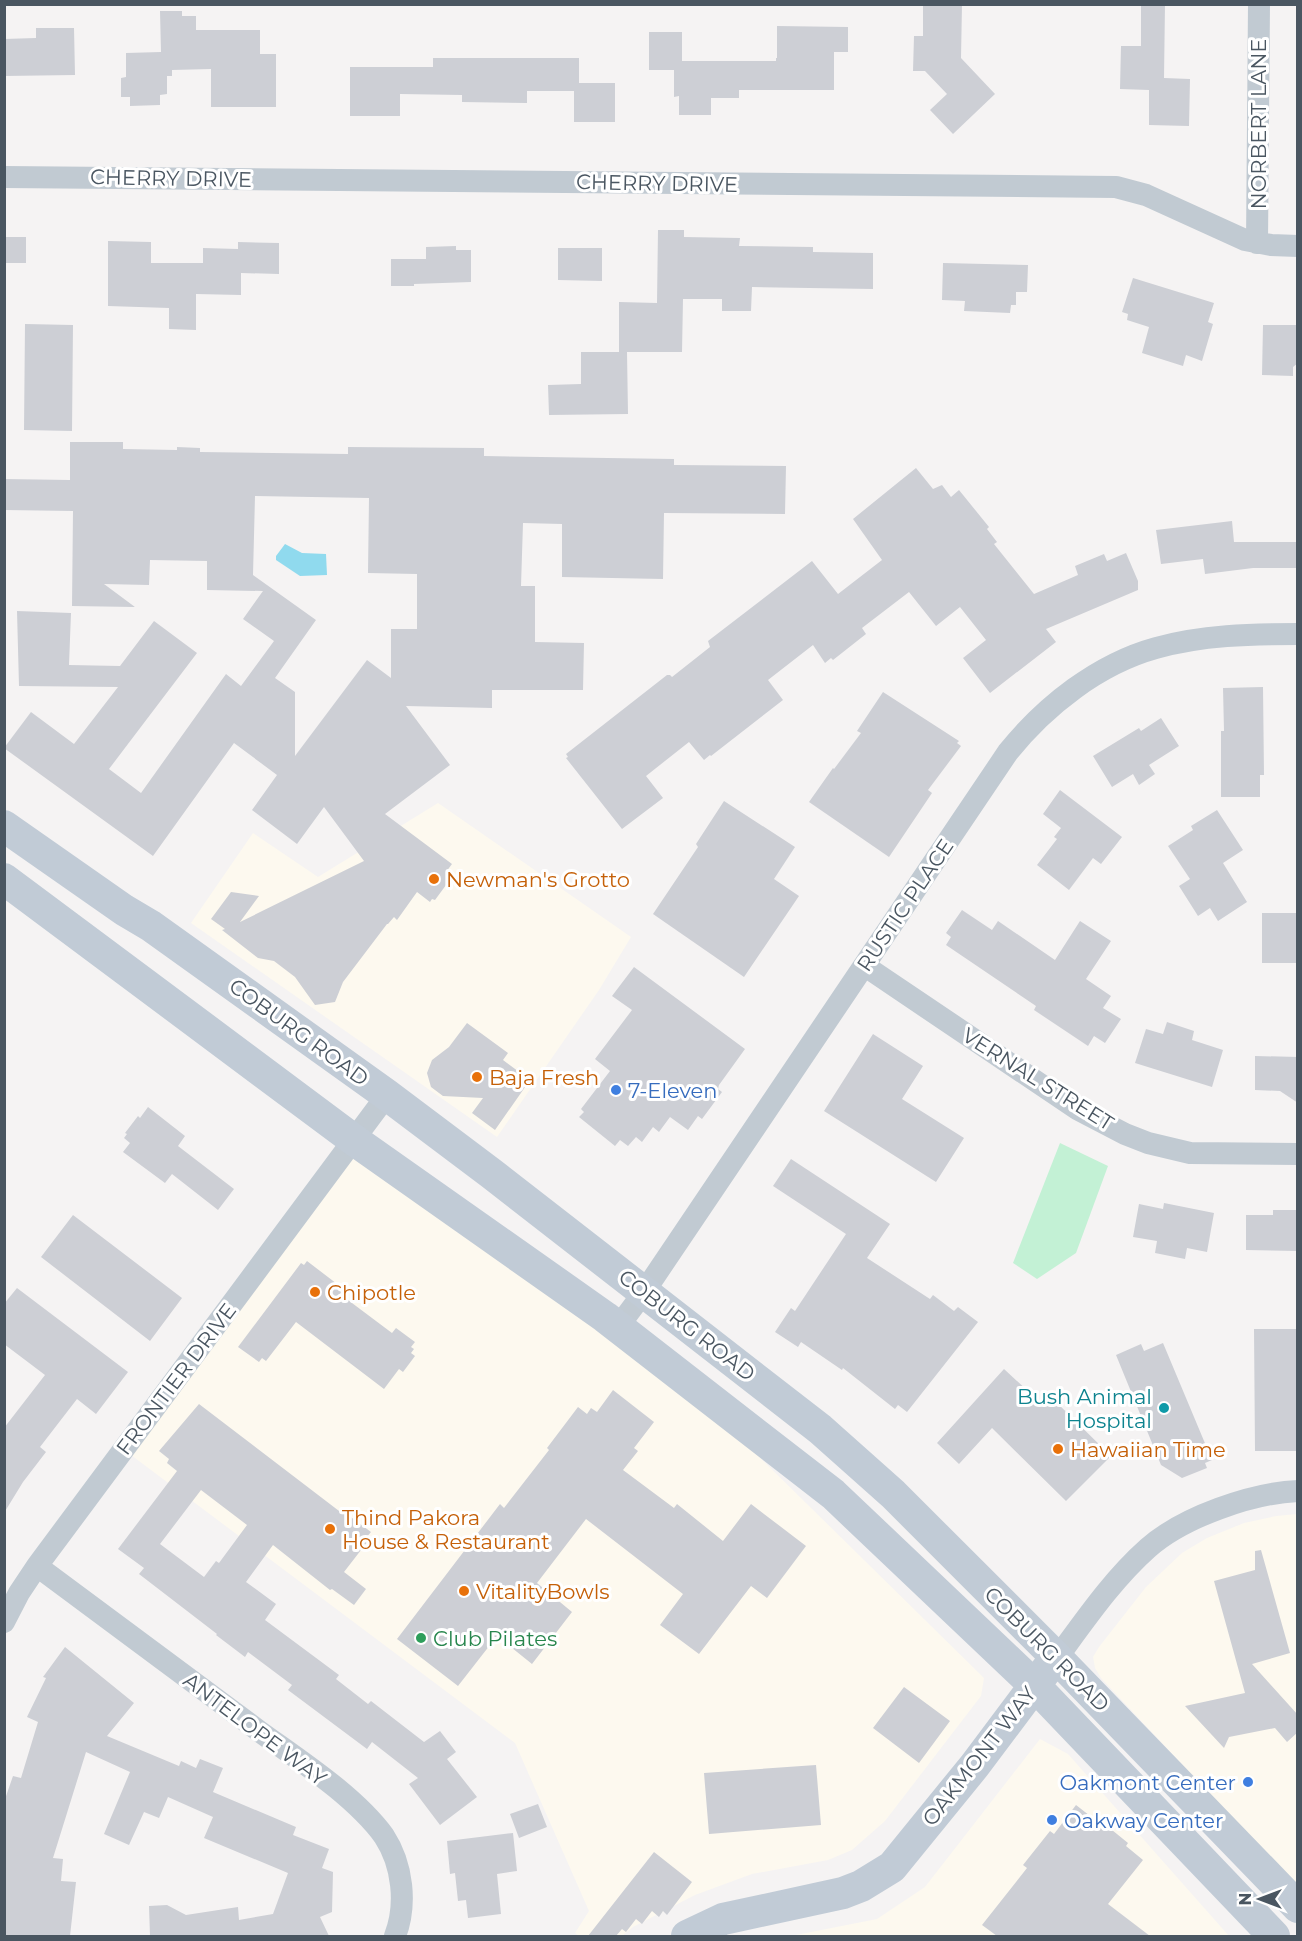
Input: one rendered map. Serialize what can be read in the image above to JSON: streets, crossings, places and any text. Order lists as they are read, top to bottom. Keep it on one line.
{"streets":{"main road":["COBURG ROAD","OAKMONT WAY"],"street":["NORBERT LANE","CHERRY DRIVE","RUSTIC PLACE","VERNAL STREET","FRONTIER DRIVE","ANTELOPE WAY"]},"crossings":[["NORBERT LANE","CHERRY DRIVE"],["RUSTIC PLACE","COBURG ROAD"],["RUSTIC PLACE","VERNAL STREET"],["COBURG ROAD","FRONTIER DRIVE"],["COBURG ROAD","OAKMONT WAY"],["FRONTIER DRIVE","ANTELOPE WAY"]],"places":["Newman's Grotto","Baja Fresh","7-Eleven","Chipotle","Bush Animal Hospital","Hawaiian Time","Thind Pakora House & Restaurant","VitalityBowls","Club Pilates","Oakmont Center","Oakway Center"],"north":"left"}
